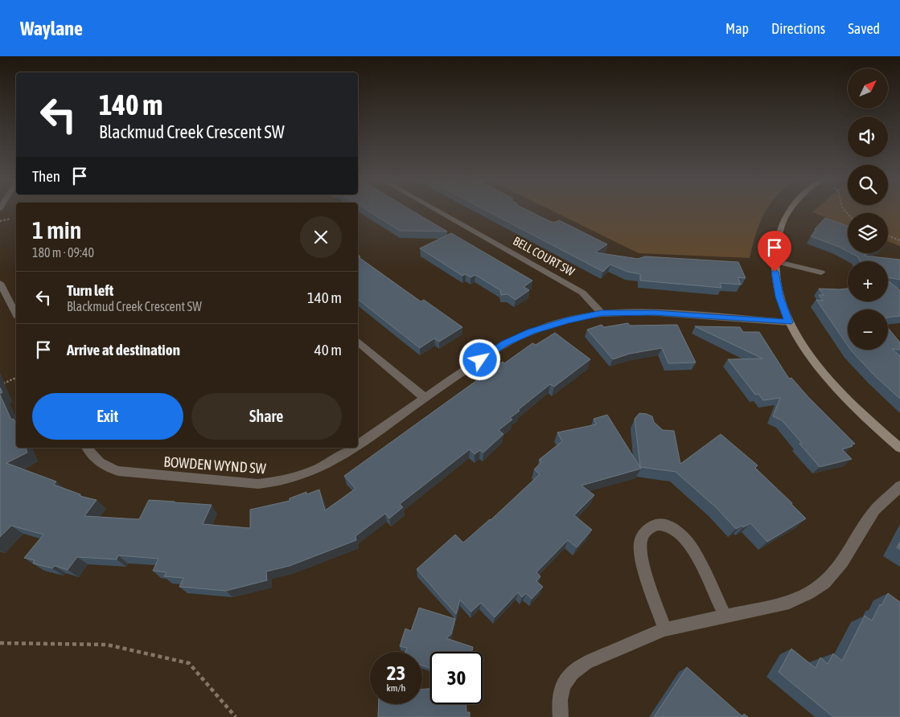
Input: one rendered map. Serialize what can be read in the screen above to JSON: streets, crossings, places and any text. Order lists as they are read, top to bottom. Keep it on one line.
{"streets":{"street":["BELL COURT SW","BOWDEN WYND SW"]},"crossings":[["BELL COURT SW","BOWDEN WYND SW"]],"north":"top right","page":{"header":"Waylane","nav":["Map","Directions","Saved"],"map_buttons":["+","−"],"turn":["140 m","Blackmud Creek Crescent SW"],"then":"Then","heading":["1 min","180 m · 09:40"],"list":[{"name":"Turn left","note":"Blackmud Creek Crescent SW","value":"140 m"},{"name":"Arrive at destination","value":"40 m"}],"buttons":["Exit","Share"],"speed":"23 km/h","limit":"30"}}
